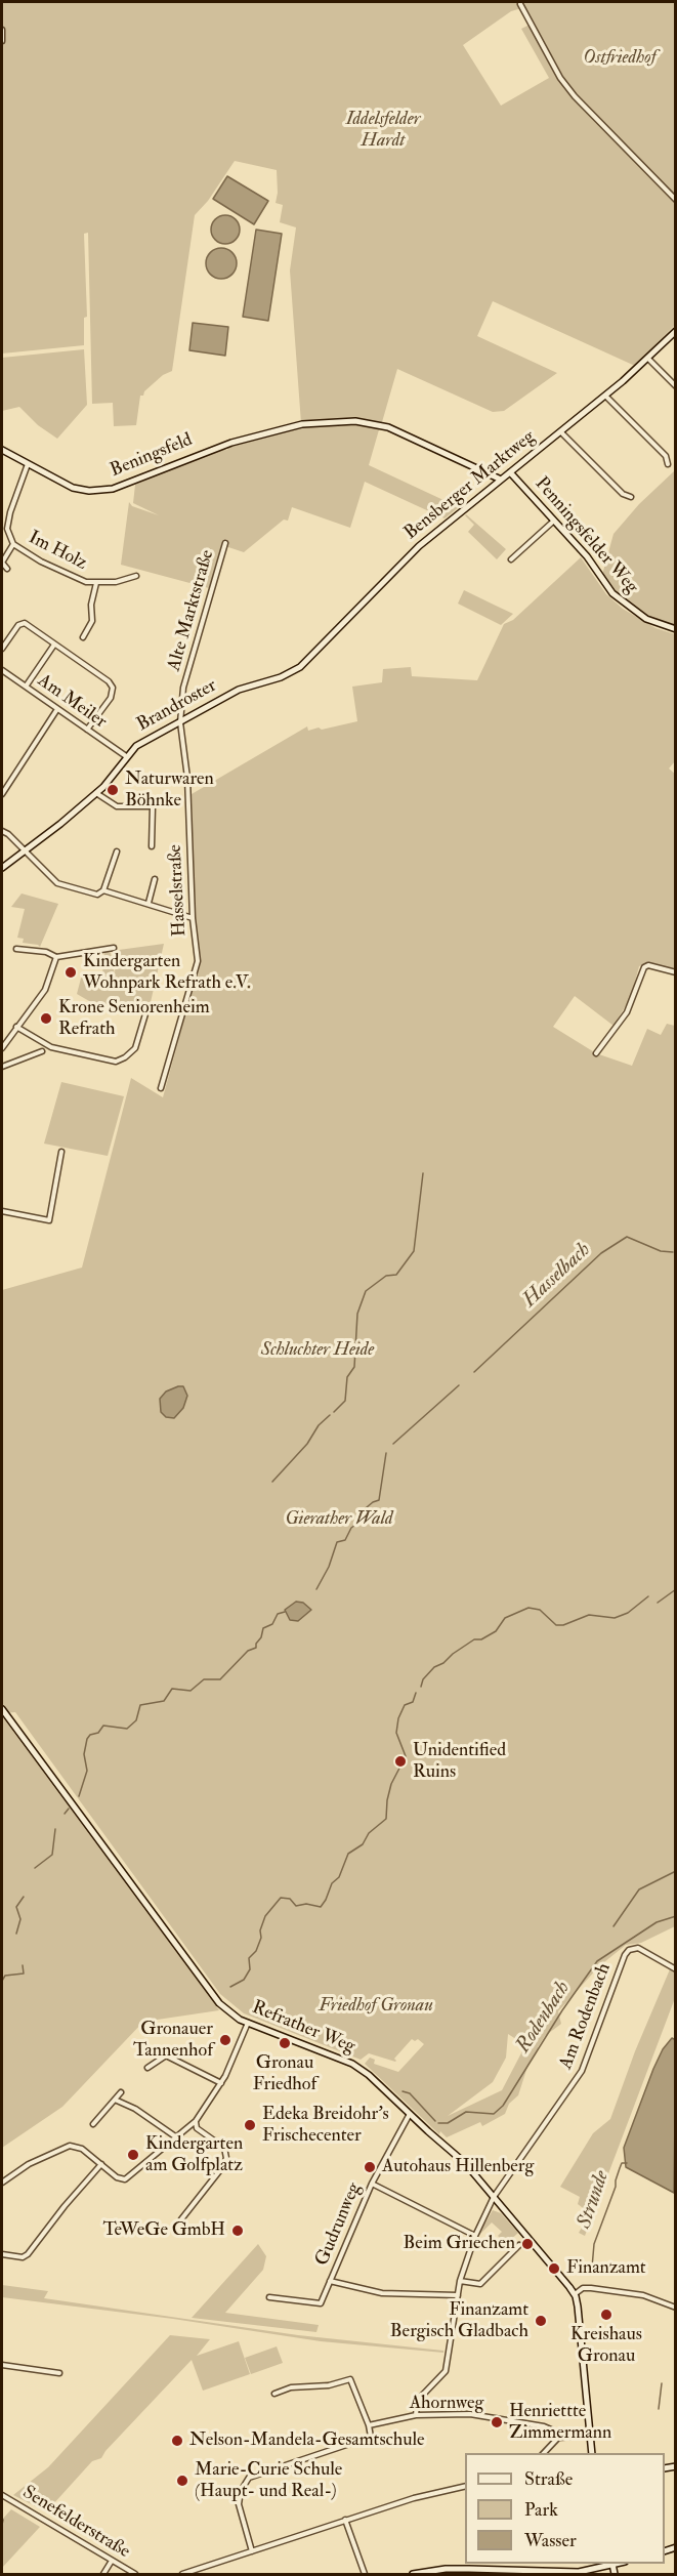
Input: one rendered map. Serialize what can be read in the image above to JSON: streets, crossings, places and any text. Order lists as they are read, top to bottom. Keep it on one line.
{"streets":{"street":["Beningsfeld","Bensberger Marktweg","Penningsfelder Weg","Im Holz","Alte Marktstraße","Am Meiler","Brandroster","Hasselstraße","Am Rodenbach","Refrather Weg","Gudrunweg","Ahornweg","Senefelderstraße"]},"crossings":[["Beningsfeld","Bensberger Marktweg"],["Beningsfeld","Im Holz"],["Bensberger Marktweg","Penningsfelder Weg"],["Bensberger Marktweg","Brandroster"],["Alte Marktstraße","Brandroster"],["Alte Marktstraße","Hasselstraße"],["Am Meiler","Brandroster"],["Brandroster","Hasselstraße"],["Am Rodenbach","Refrather Weg"],["Am Rodenbach","Ahornweg"],["Refrather Weg","Gudrunweg"]],"water":["Hasselbach","Rodenbach","Strunde"],"parks":["Ostfriedhof","Iddelsfelder Hardt","Schluchter Heide","Gierather Wald","Friedhof Gronau"],"places":["Naturwaren Böhnke","Kindergarten Wohnpark Refrath e.V.","Krone Seniorenheim Refrath","Unidentified Ruins","Gronauer Tannenhof","Gronau Friedhof","Edeka Breidohr's Frischecenter","Kindergarten am Golfplatz","Autohaus Hillenberg","TeWeGe GmbH","Beim Griechen","Finanzamt","Kreishaus Gronau","Finanzamt Bergisch Gladbach","Henriettte Zimmermann","Nelson-Mandela-Gesamtschule","Marie-Curie Schule (Haupt- und Real-)"],"legend":["Straße","Park","Wasser"]}
